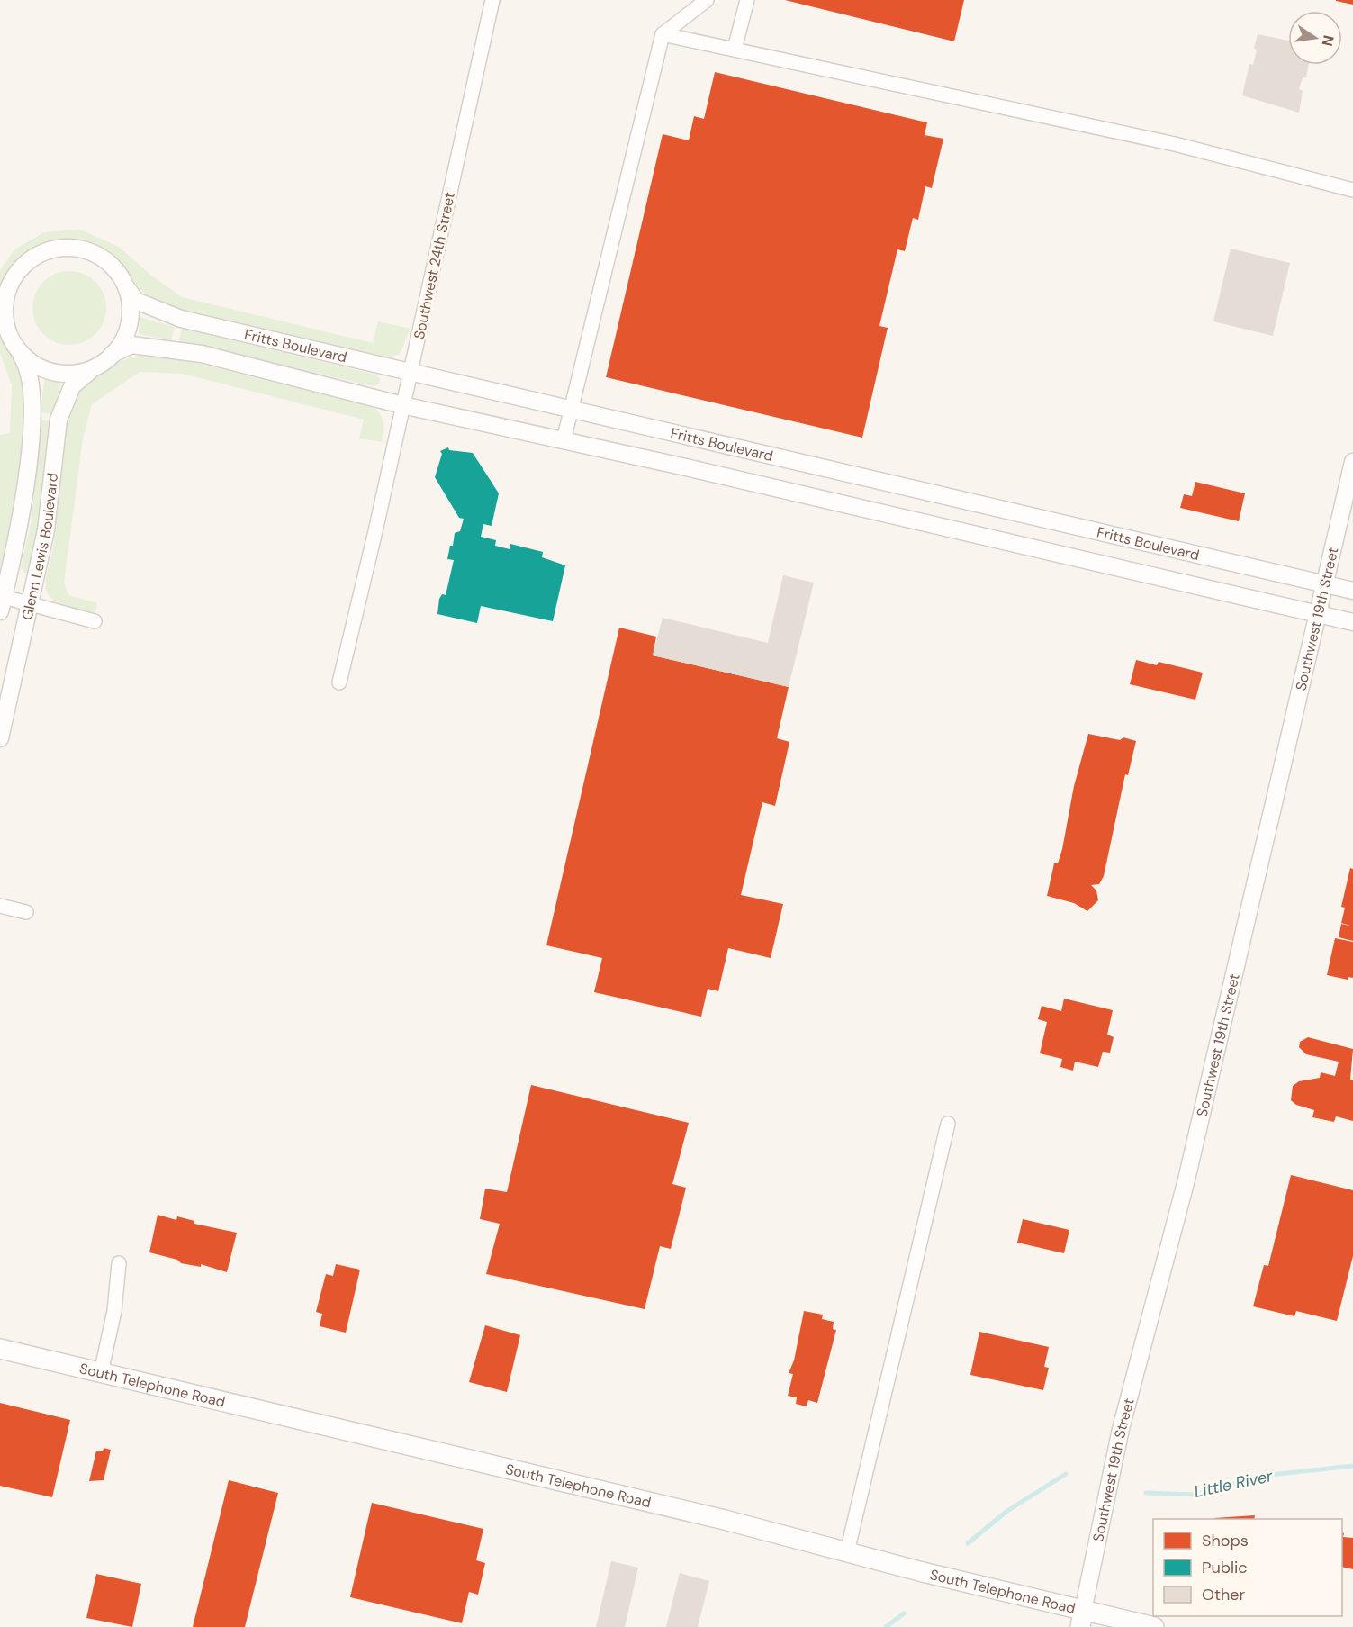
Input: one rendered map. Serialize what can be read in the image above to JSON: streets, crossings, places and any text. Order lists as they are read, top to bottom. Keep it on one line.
{"streets":{"main road":["South Telephone Road"],"street":["Southwest 24th Street","Fritts Boulevard","Glenn Lewis Boulevard","Southwest 19th Street"]},"crossings":[["Southwest 24th Street","Fritts Boulevard"],["Fritts Boulevard","Glenn Lewis Boulevard"],["Fritts Boulevard","Southwest 19th Street"],["Southwest 19th Street","South Telephone Road"]],"water":["Little River"],"legend":["Shops","Public","Other"],"north":"right"}
